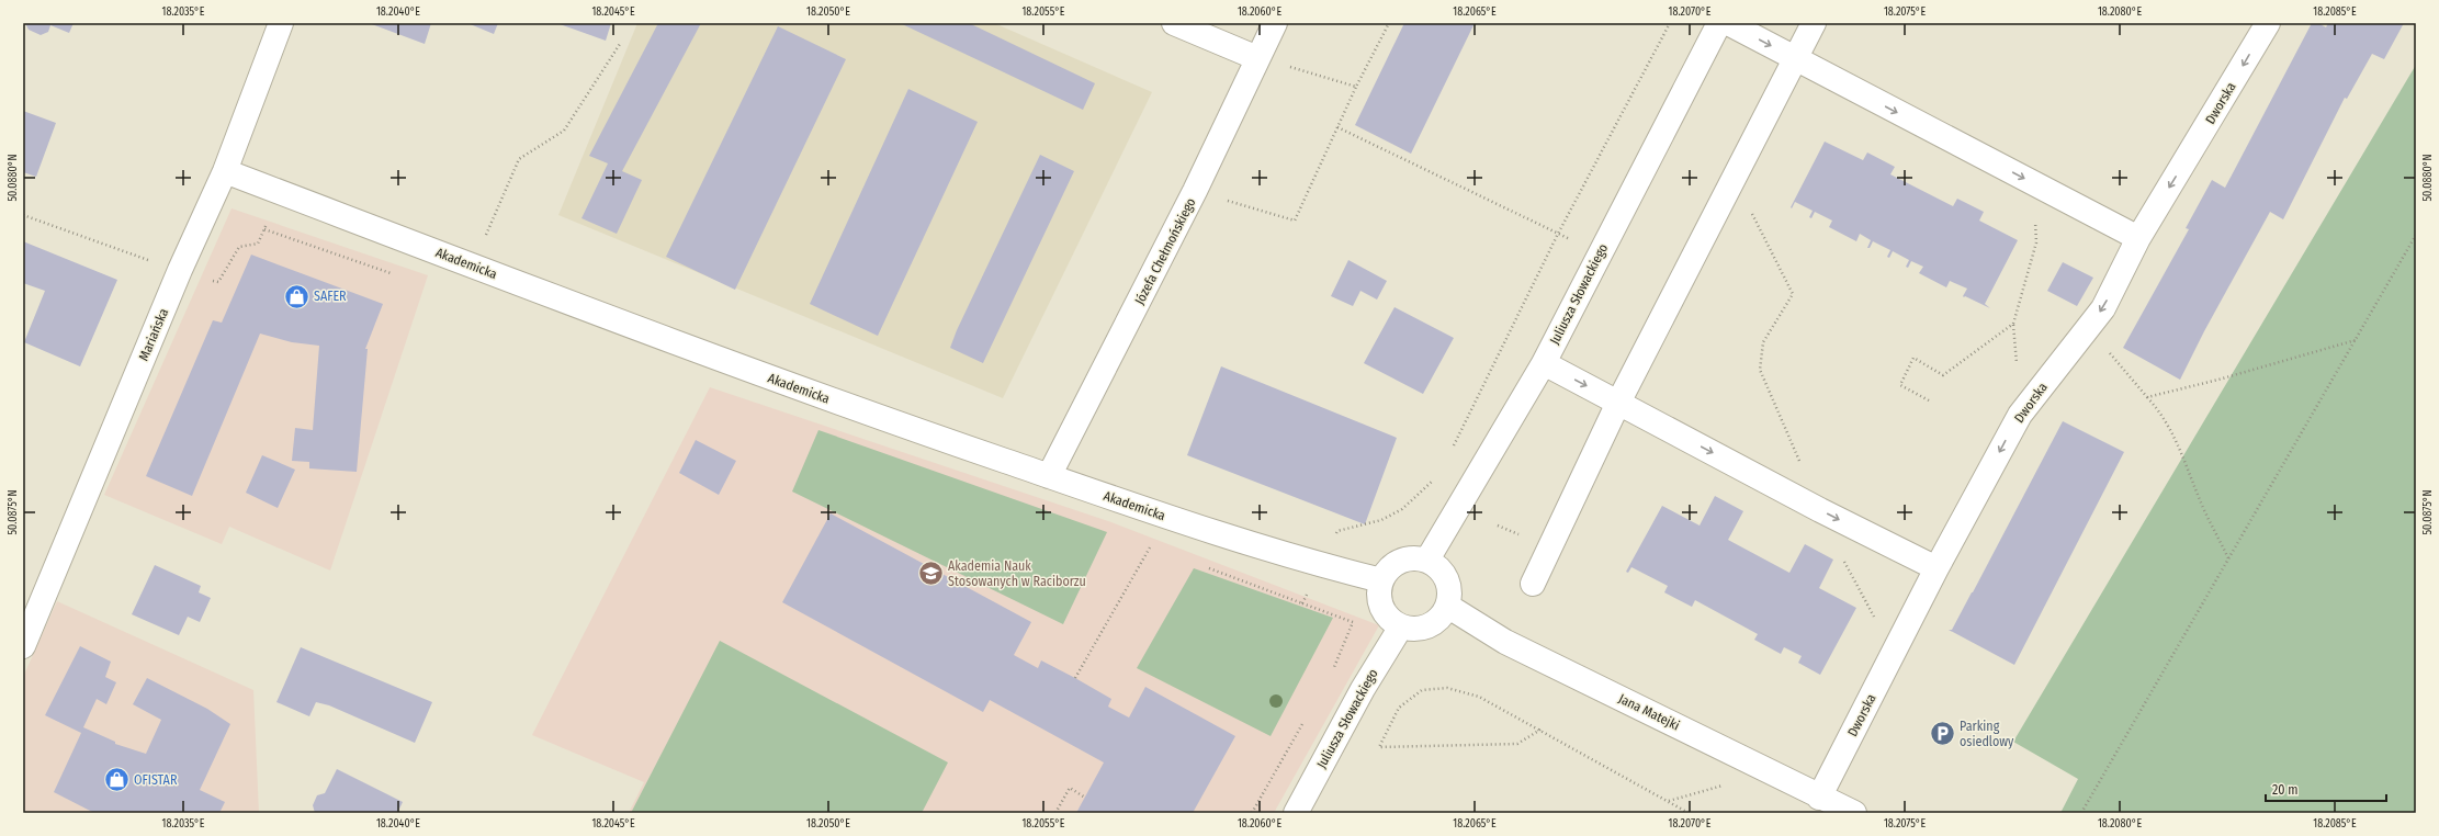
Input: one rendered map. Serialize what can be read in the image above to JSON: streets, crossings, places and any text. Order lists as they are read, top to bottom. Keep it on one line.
{"streets":{"street":["Dworska","Józefa Chełmońskiego","Akademicka","Juliusza Słowackiego","Mariańska","Jana Matejki"]},"crossings":[["Dworska","Jana Matejki"],["Józefa Chełmońskiego","Akademicka"],["Akademicka","Juliusza Słowackiego"],["Akademicka","Mariańska"],["Akademicka","Jana Matejki"],["Juliusza Słowackiego","Jana Matejki"]],"one_way":["Dworska"],"places":{"shop":["SAFER","OFISTAR"],"school or university":["Akademia Nauk Stosowanych w Raciborzu"],"parking":["Parking osiedlowy"]},"scale_bar":"20 m","coordinates":["18.2035°E","18.2040°E","18.2045°E","18.2050°E","18.2055°E","18.2060°E","18.2065°E","18.2070°E","18.2075°E","18.2080°E","18.2085°E","50.0880°N","50.0875°N"]}
